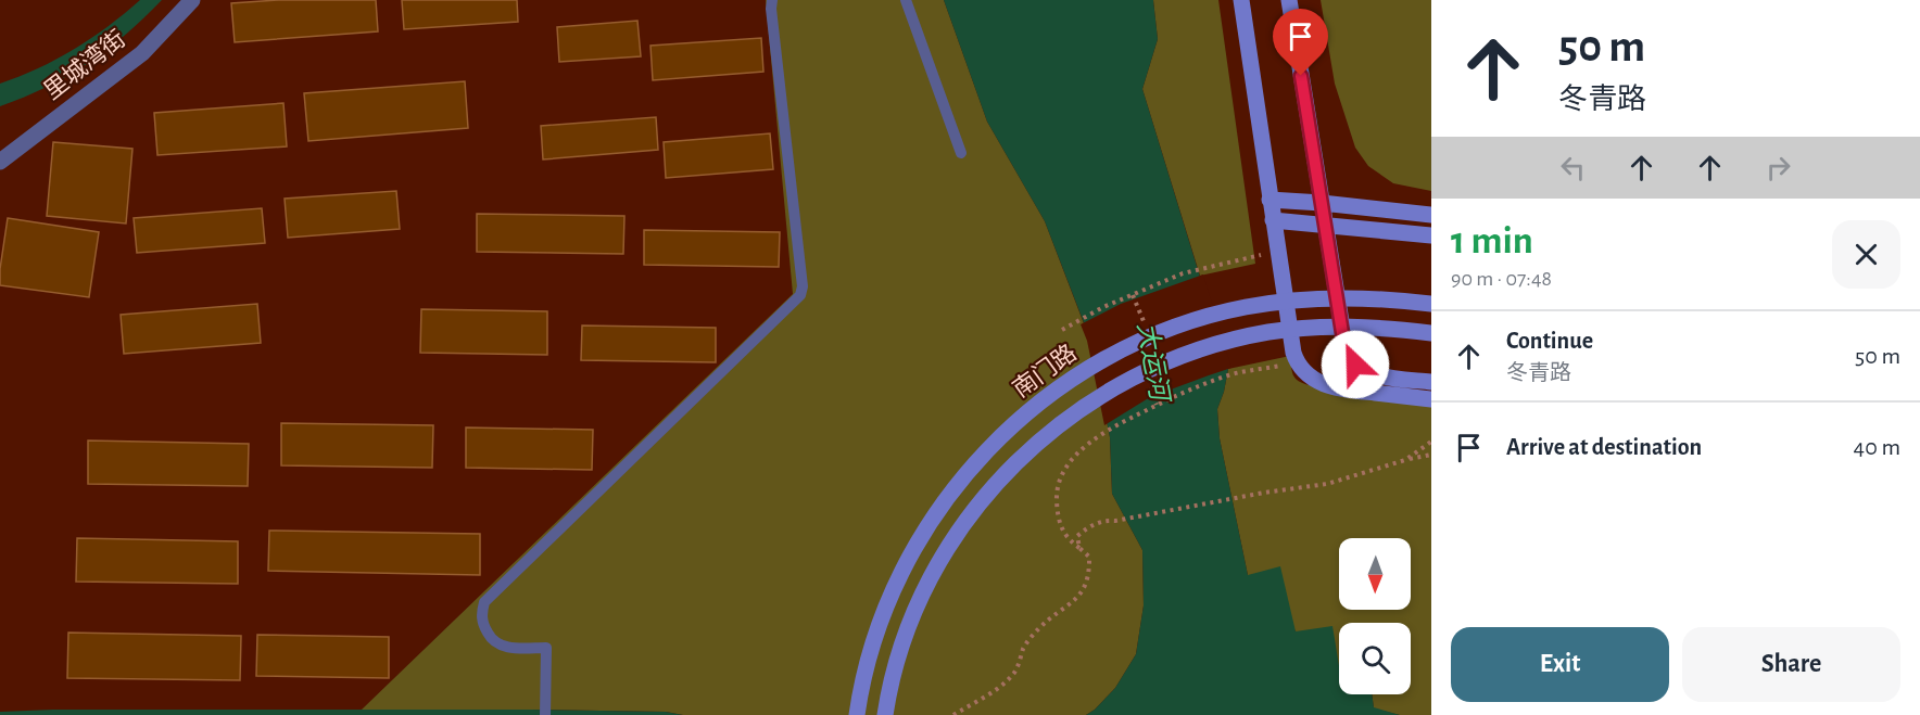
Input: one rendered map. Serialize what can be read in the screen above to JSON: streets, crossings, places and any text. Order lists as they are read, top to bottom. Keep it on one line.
{"streets":{"main road":["南门路"],"street":["里城湾街"]},"water":["大运河"],"north":"bottom","page":{"turn":["50 m","冬青路"],"heading":["1 min","90 m · 07:48"],"list":[{"name":"Continue","note":"冬青路","value":"50 m"},{"name":"Arrive at destination","value":"40 m"}],"buttons":["Exit","Share"]}}
